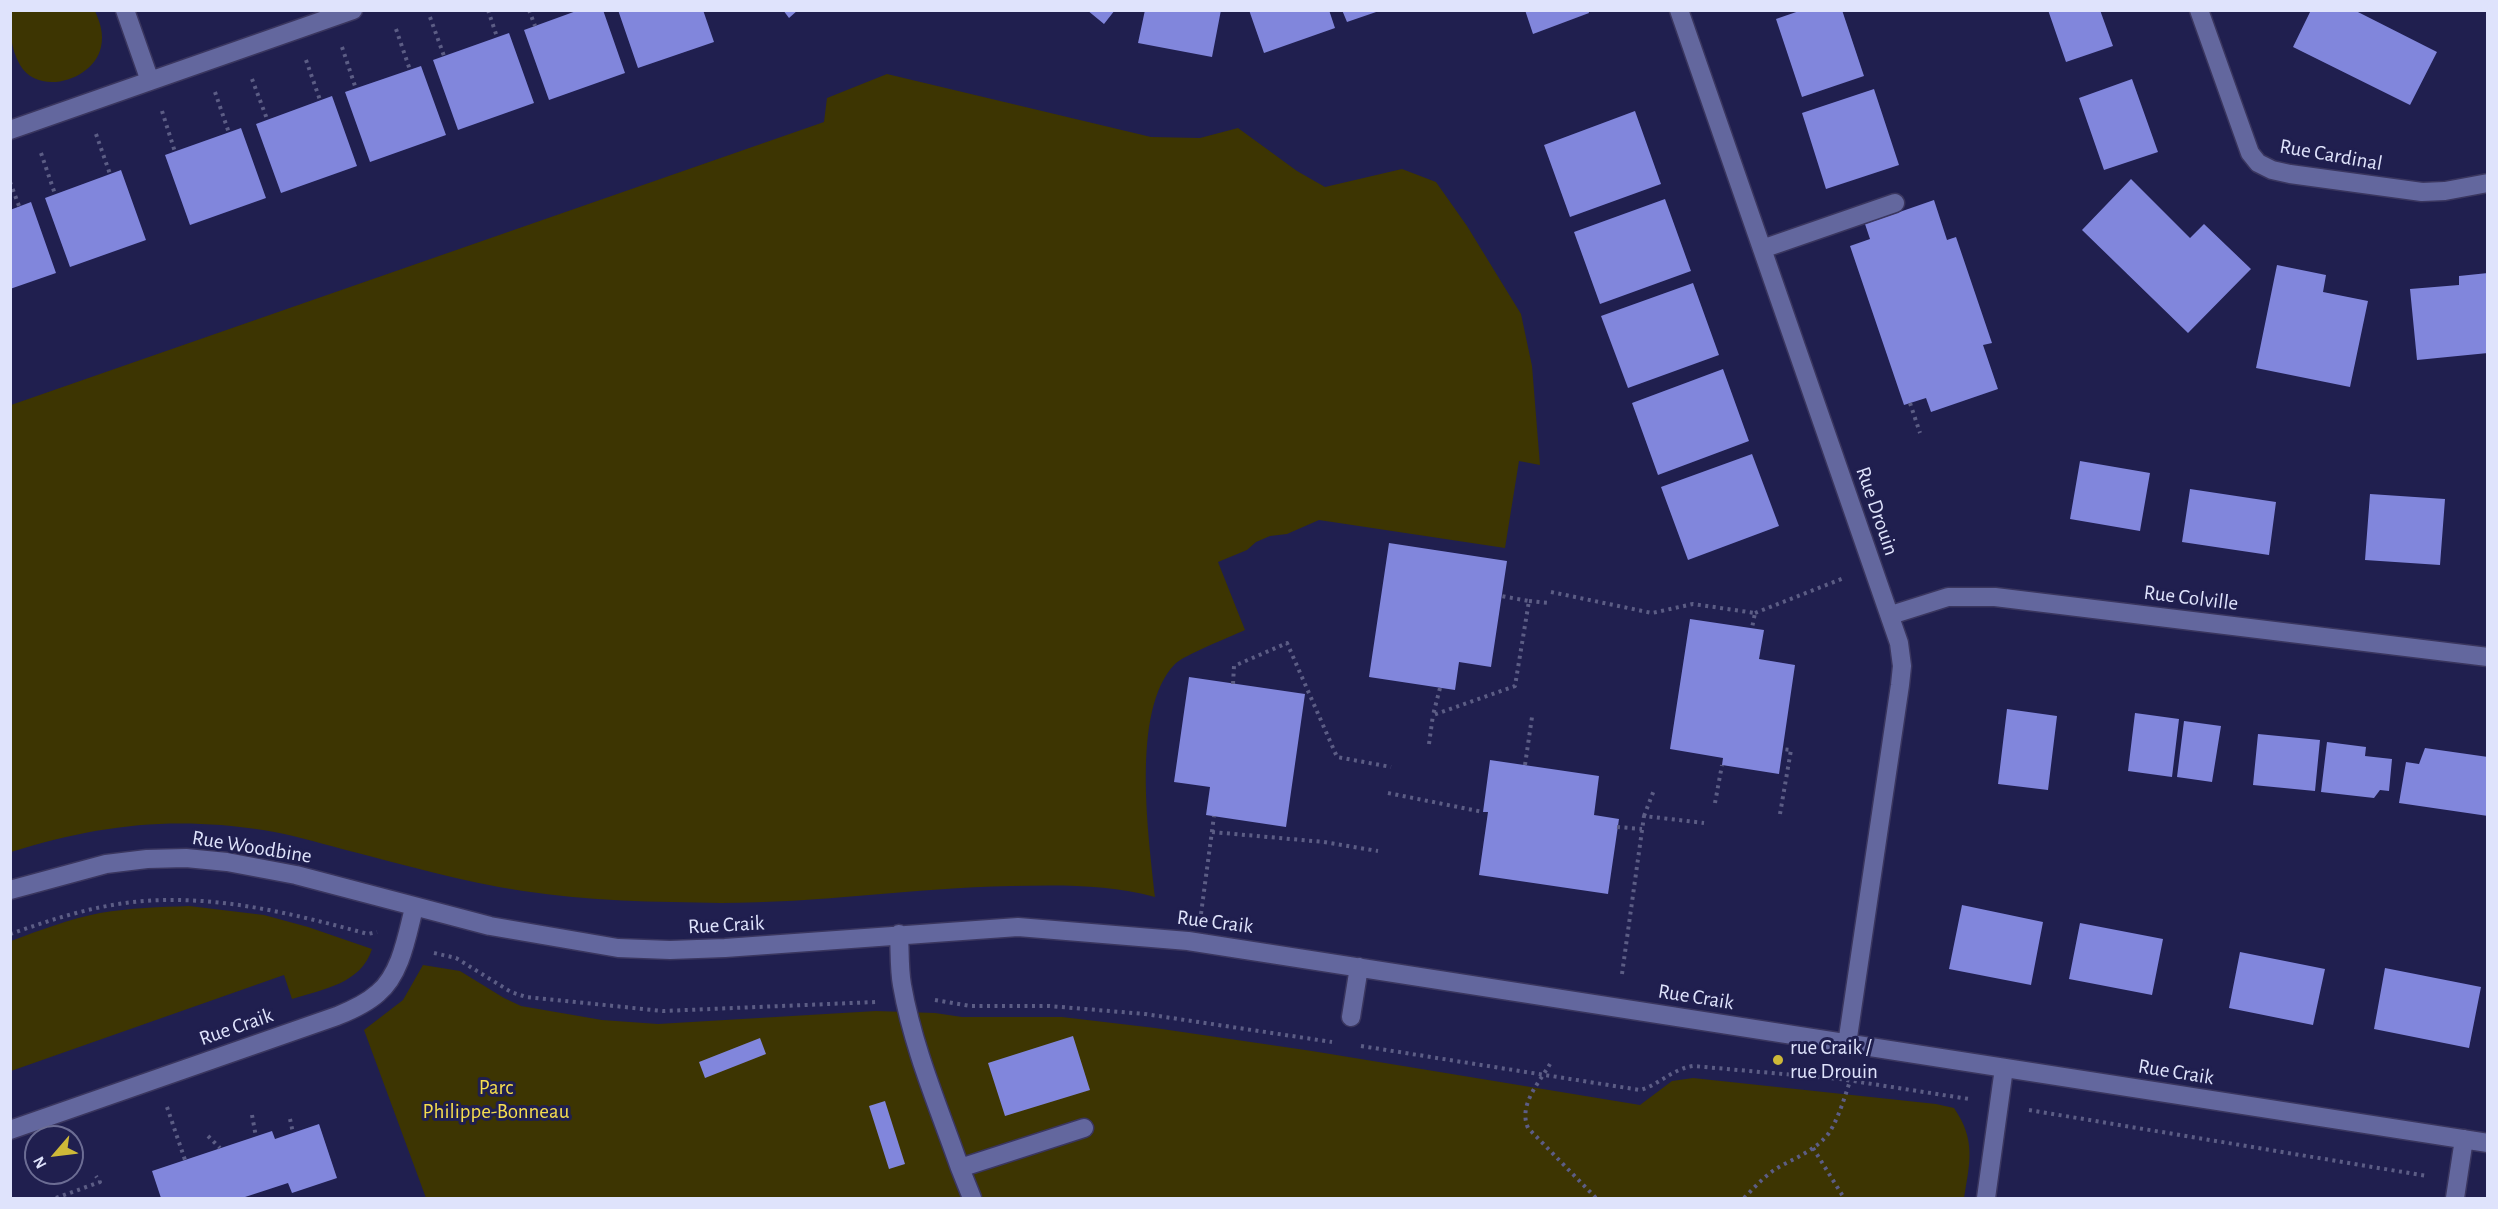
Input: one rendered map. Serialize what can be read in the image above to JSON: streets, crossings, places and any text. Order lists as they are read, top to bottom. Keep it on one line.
{"streets":{"street":["Rue Cardinal","Rue Drouin","Rue Colville","Rue Woodbine","Rue Craik"]},"crossings":[["Rue Drouin","Rue Colville"],["Rue Drouin","Rue Craik"],["Rue Woodbine","Rue Craik"]],"parks":["Parc Philippe-Bonneau"],"places":["rue Craik / rue Drouin"],"north":"bottom left"}
